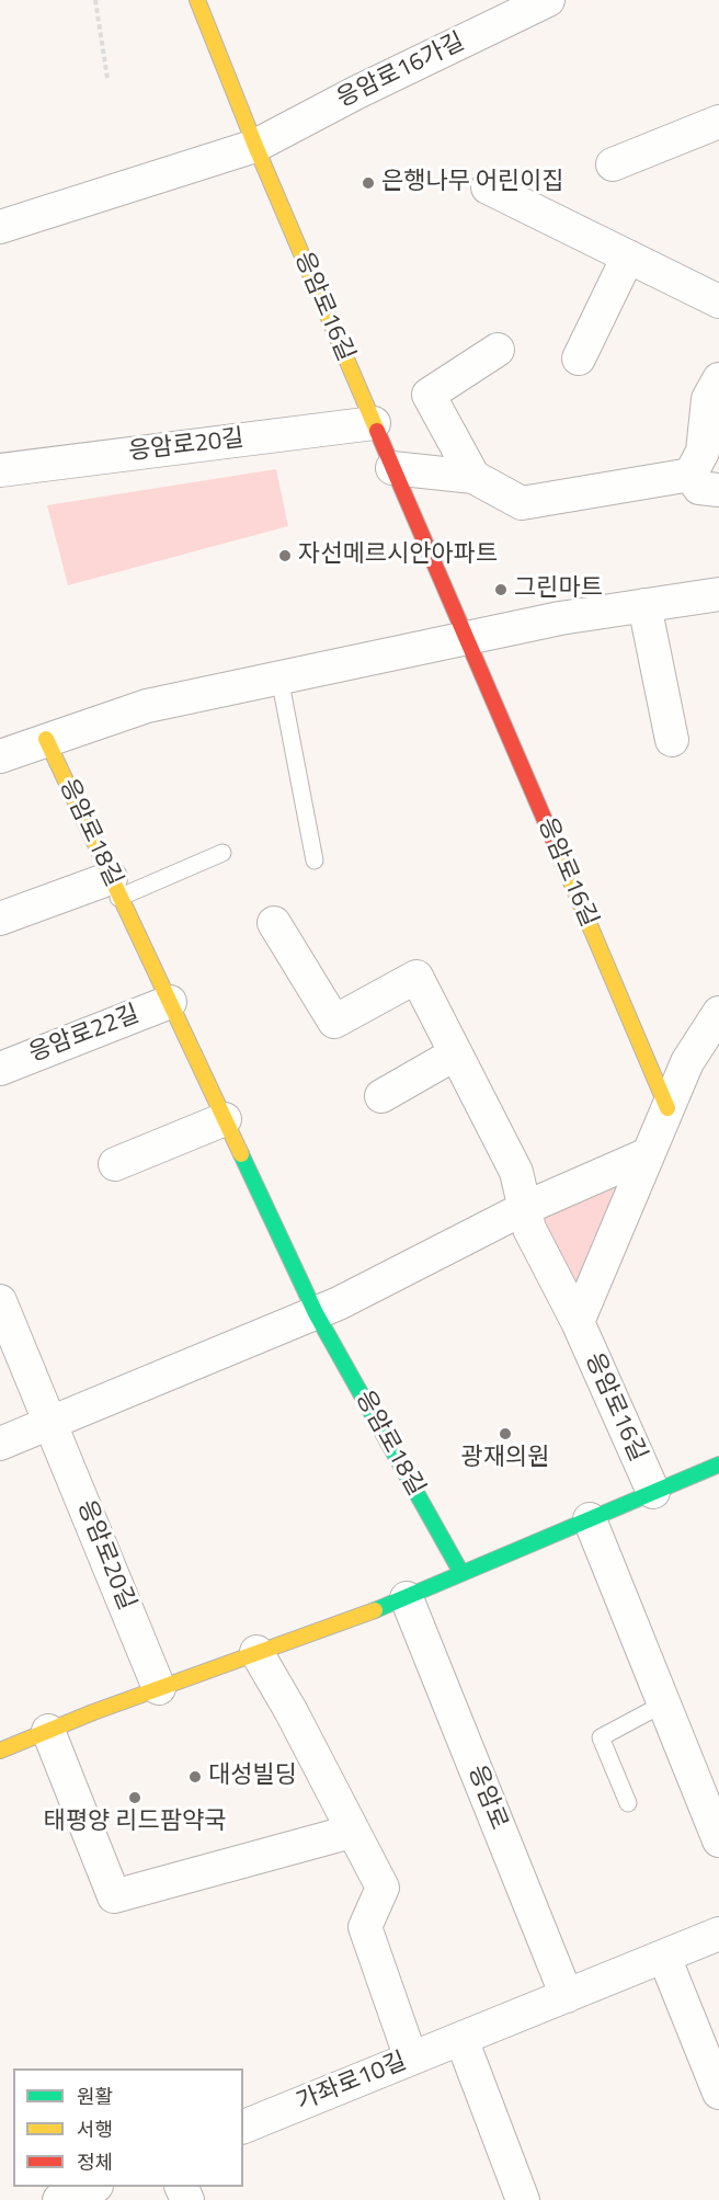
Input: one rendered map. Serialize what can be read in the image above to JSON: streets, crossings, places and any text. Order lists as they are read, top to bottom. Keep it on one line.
{"streets":{"street":["응암로16가길","응암로16길","응암로20길","응암로18길","응암로22길","응암로","가좌로10길"]},"crossings":[["응암로16가길","응암로16길"],["응암로16길","응암로20길"],["응암로18길","응암로22길"],["응암로","가좌로10길"]],"places":["은행나무 어린이집","자선메르시안아파트","그린마트","광재의원","대성빌딩","태평양 리드팜약국"],"legend":["원활","서행","정체"]}
